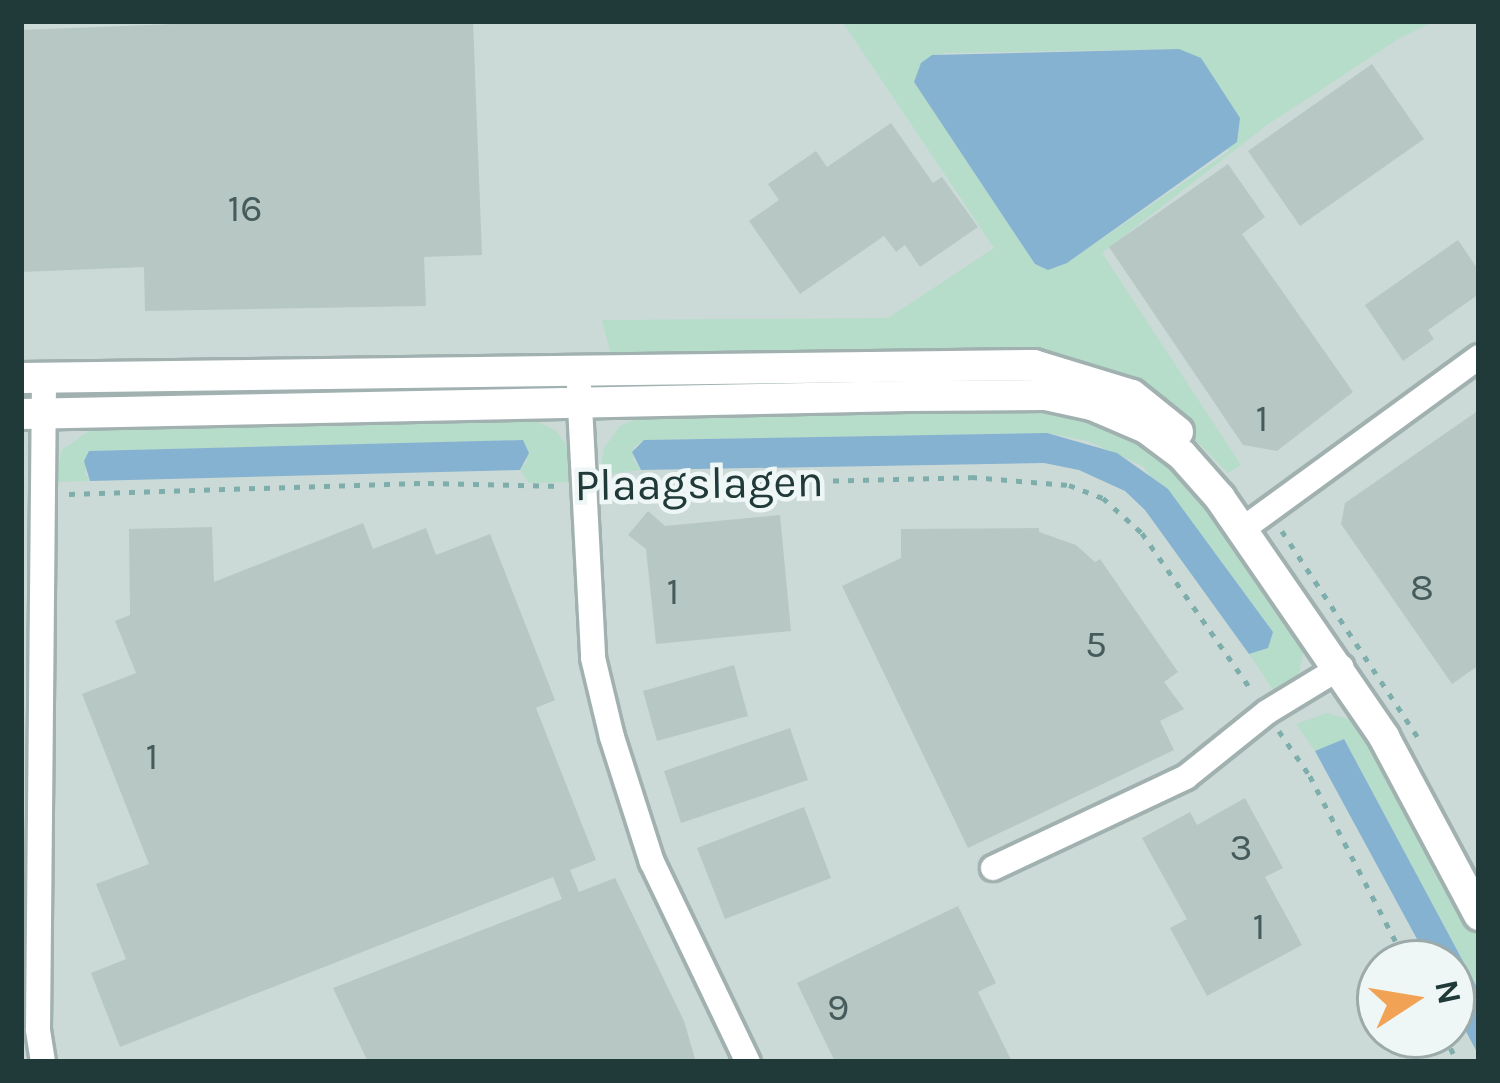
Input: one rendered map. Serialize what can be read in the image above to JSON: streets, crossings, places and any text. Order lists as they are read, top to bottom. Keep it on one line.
{"streets":{"street":["Plaagslagen"]},"house_numbers":["16","1","8","1","5","1","3","1","9"],"north":"right"}
